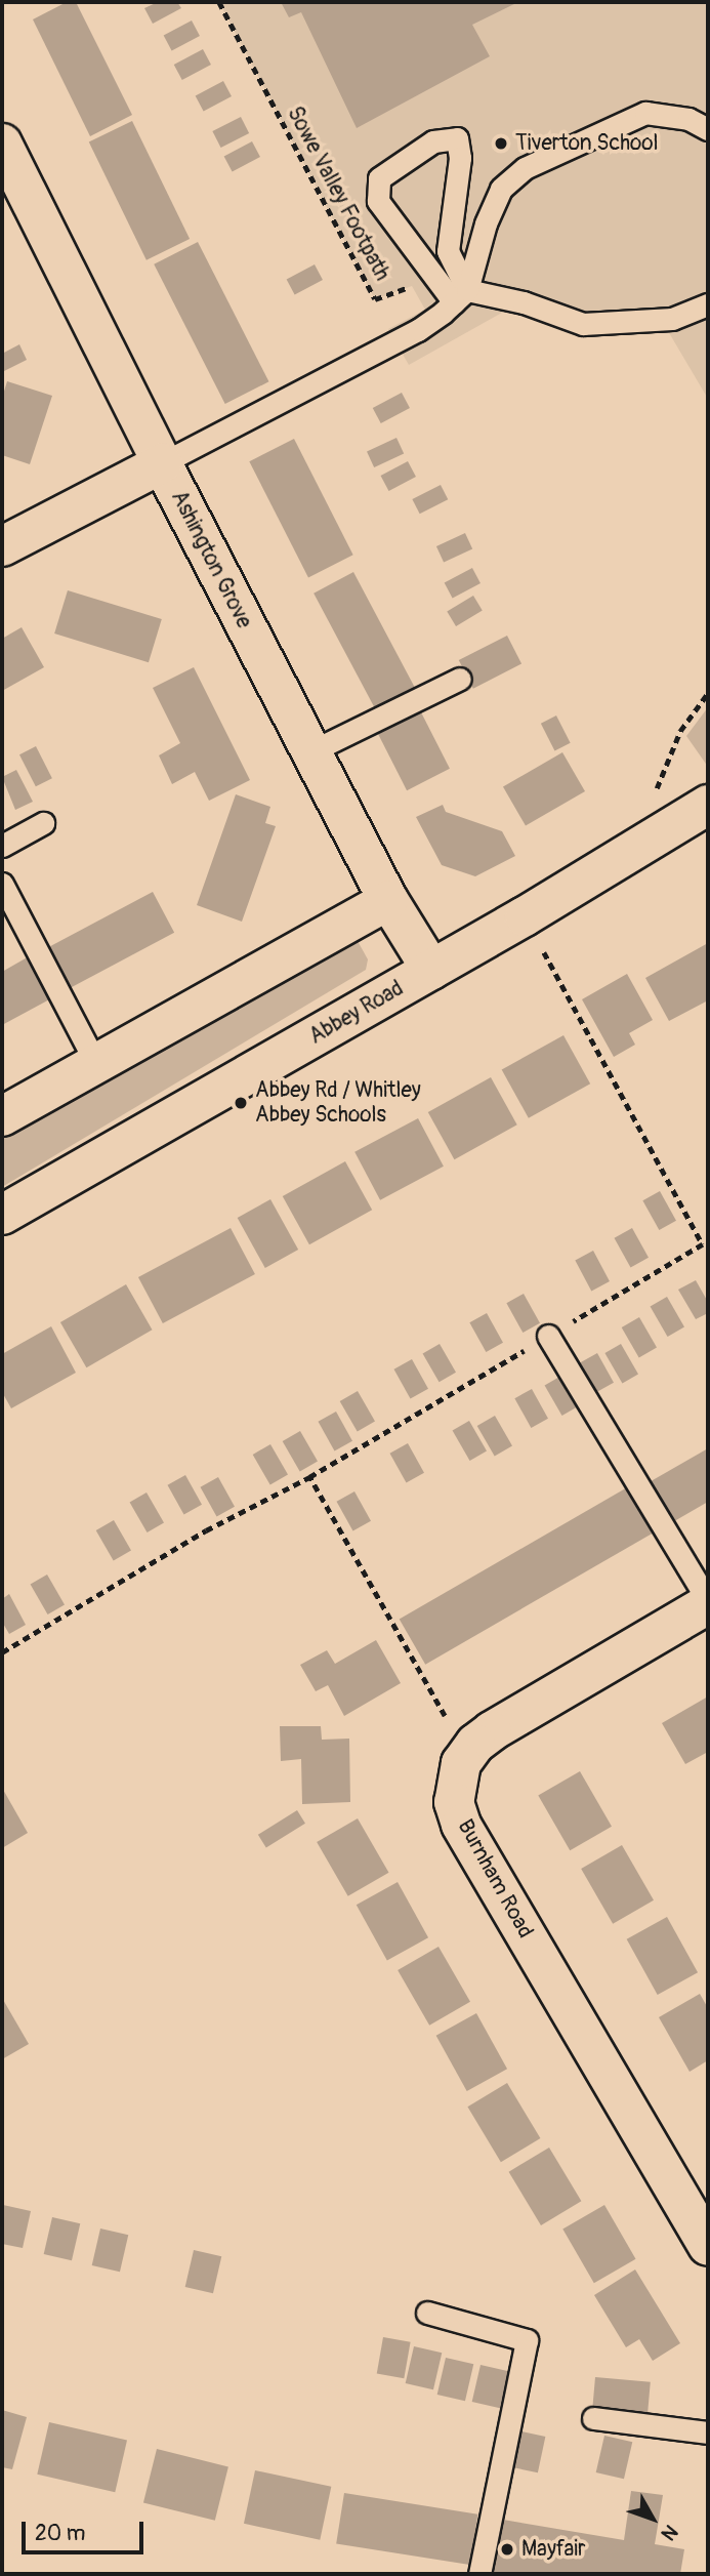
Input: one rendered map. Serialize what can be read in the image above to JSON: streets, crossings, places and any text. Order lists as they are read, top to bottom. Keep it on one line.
{"streets":{"street":["Ashington Grove","Abbey Road","Burnham Road"],"path":["Sowe Valley Footpath"]},"crossings":[["Ashington Grove","Abbey Road"]],"places":["Tiverton School","Abbey Rd / Whitley Abbey Schools","Mayfair"],"scale_bar":"20 m","north":"bottom right"}
